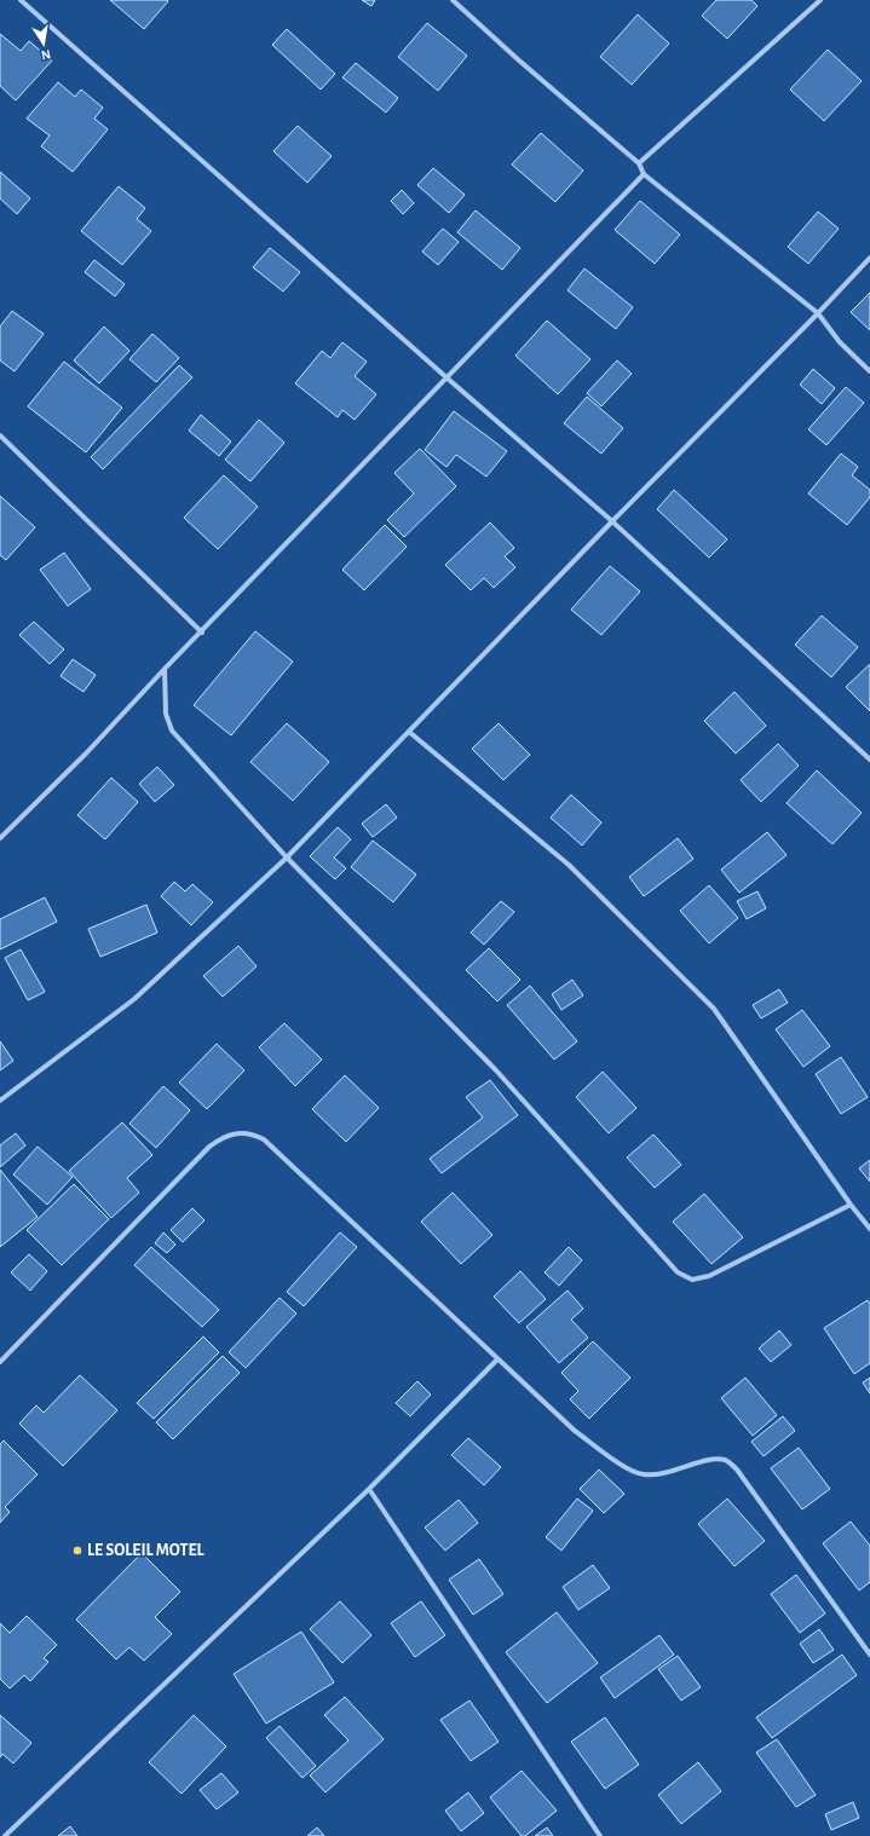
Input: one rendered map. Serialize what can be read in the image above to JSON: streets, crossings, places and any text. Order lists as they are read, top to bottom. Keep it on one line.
{"places":["LE SOLEIL MOTEL"],"north":"bottom"}
